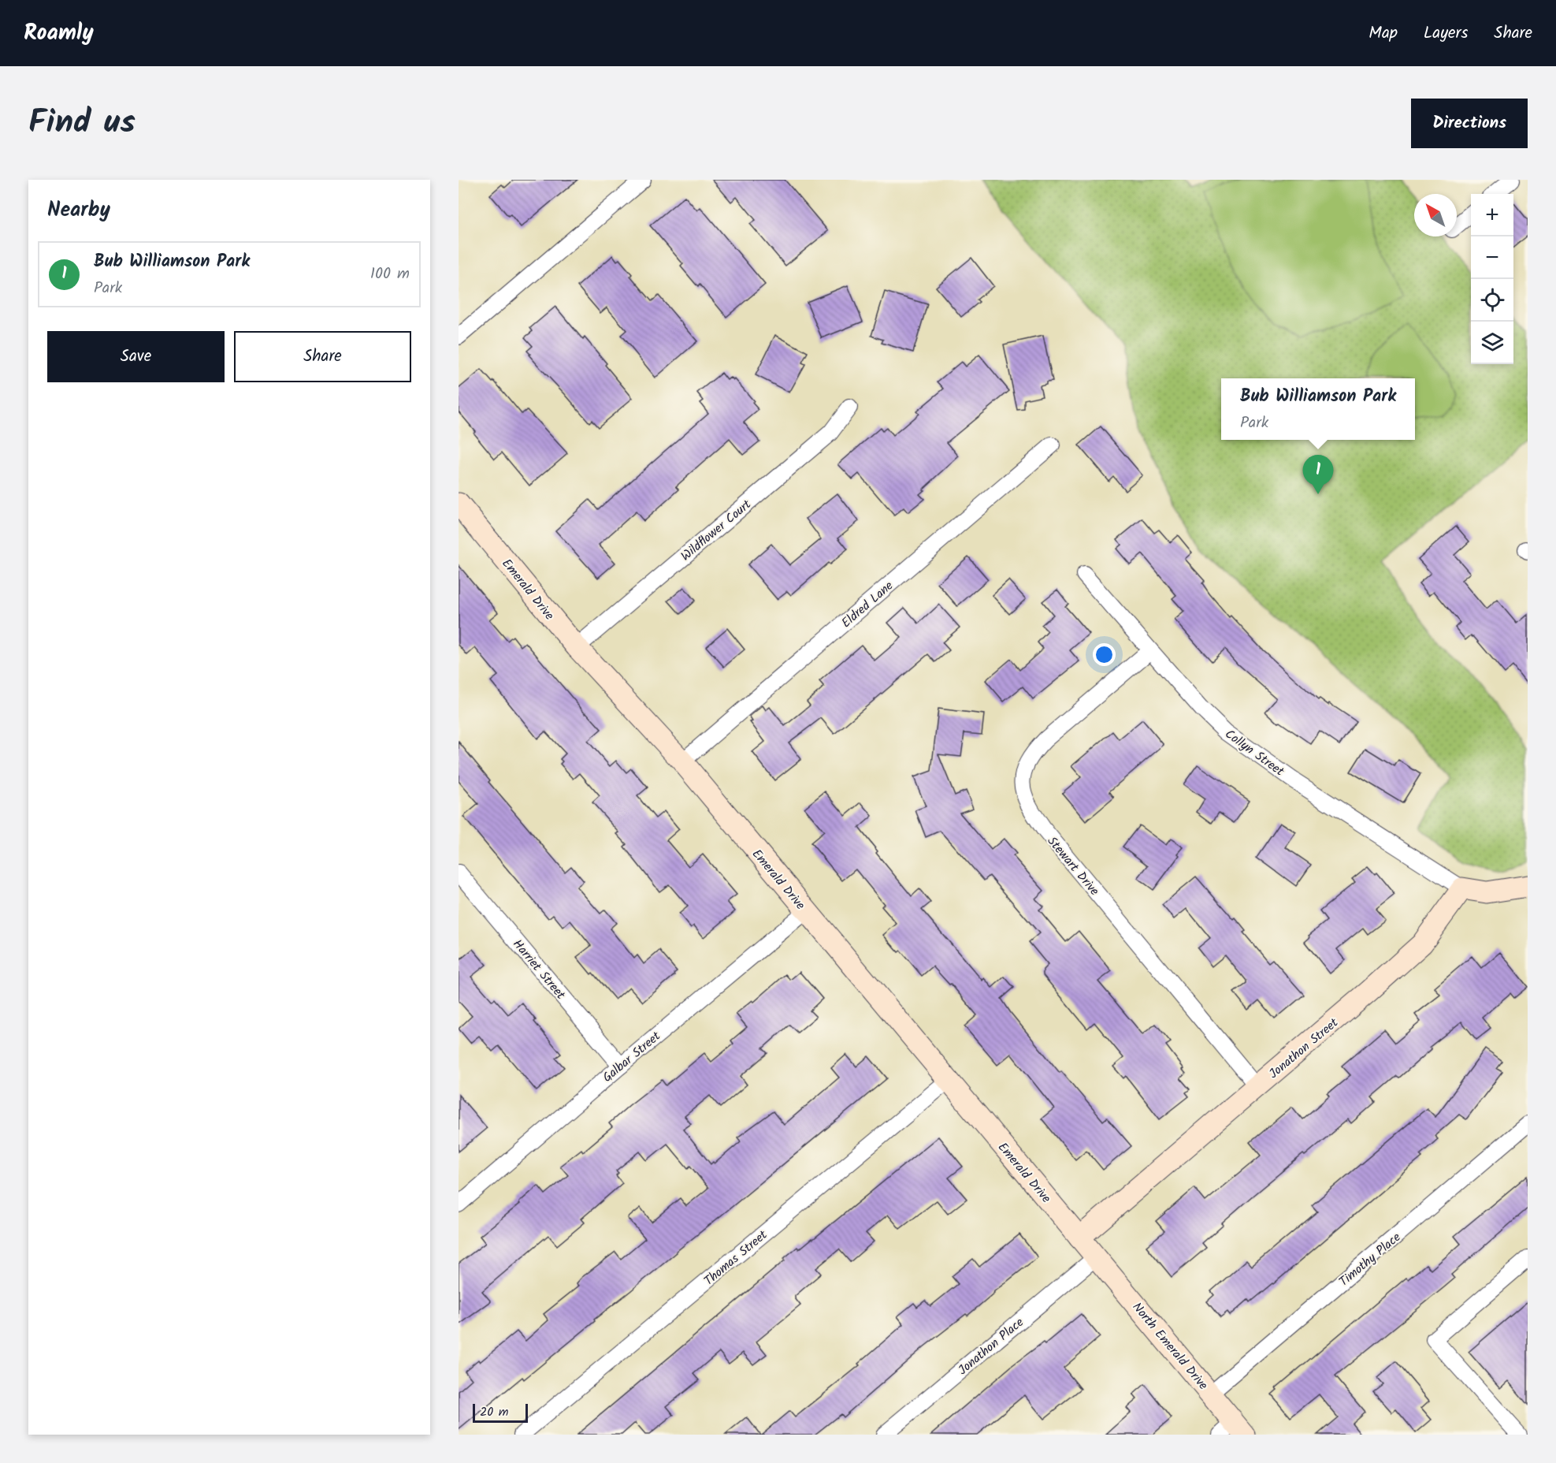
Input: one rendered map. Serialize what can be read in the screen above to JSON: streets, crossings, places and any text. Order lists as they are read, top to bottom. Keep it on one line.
{"streets":{"main road":["Emerald Drive","Jonathon Street","North Emerald Drive"],"street":["Wildflower Court","Eldred Lane","Collyn Street","Stewart Drive","Harriet Street","Galbar Street","Thomas Street","Timothy Place","Jonathon Place"]},"crossings":[["Wildflower Court","Emerald Drive"],["Emerald Drive","Eldred Lane"],["Emerald Drive","Jonathon Street"],["Emerald Drive","Galbar Street"],["Emerald Drive","Thomas Street"],["Emerald Drive","Jonathon Place"],["Emerald Drive","North Emerald Drive"],["Collyn Street","Stewart Drive"],["Collyn Street","Jonathon Street"],["Stewart Drive","Jonathon Street"],["Harriet Street","Galbar Street"],["Timothy Place","North Emerald Drive"],["Jonathon Place","North Emerald Drive"]],"scale_bar":"20 m","north":"top left","page":{"header":"Roamly","nav":["Map","Layers","Share"],"title":"Find us","buttons":["Directions",["Save","Share"]],"heading":"Nearby","map_buttons":["+","−"],"list":[{"mark":"1","name":"Bub Williamson Park","note":"Park","value":"100 m"}],"popup":["Bub Williamson Park","Park"],"pins":"1","scale":"20 m"}}
